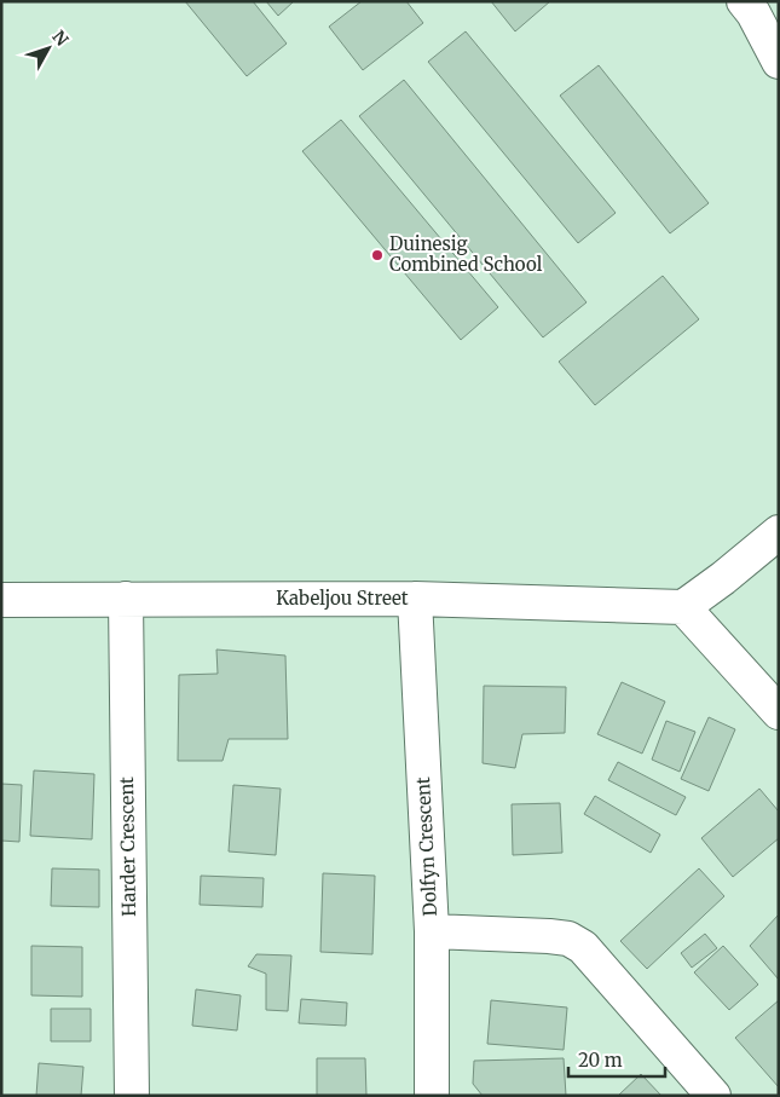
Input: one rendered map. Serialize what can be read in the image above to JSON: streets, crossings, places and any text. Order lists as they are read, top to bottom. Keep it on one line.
{"streets":{"street":["Kabeljou Street","Harder Crescent","Dolfyn Crescent"]},"crossings":[["Kabeljou Street","Harder Crescent"],["Kabeljou Street","Dolfyn Crescent"]],"places":["Duinesig Combined School"],"scale_bar":"20 m","north":"top right"}
